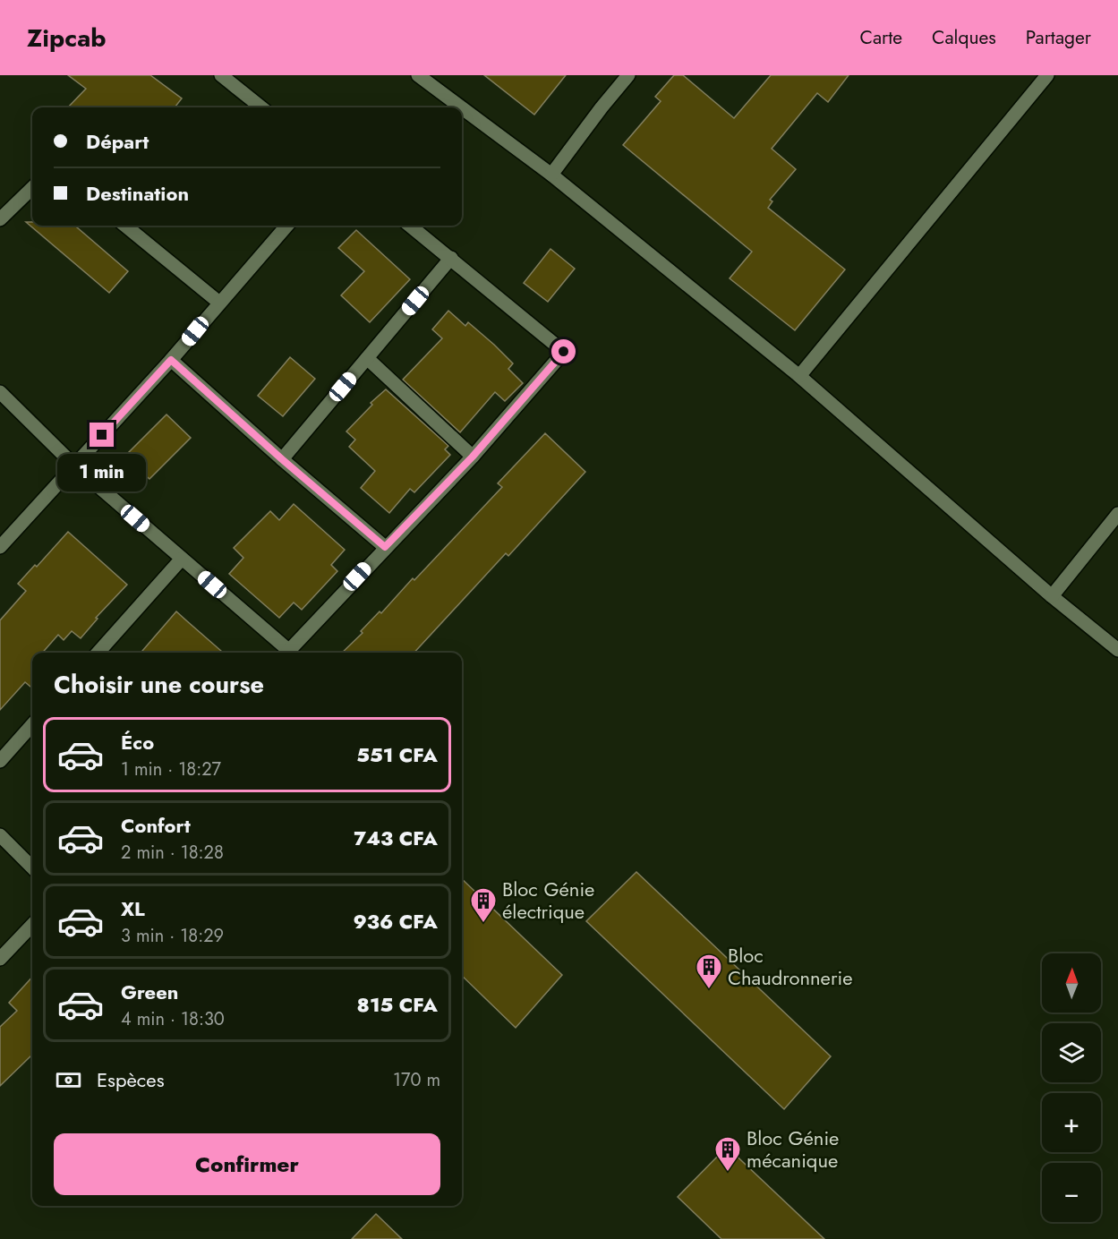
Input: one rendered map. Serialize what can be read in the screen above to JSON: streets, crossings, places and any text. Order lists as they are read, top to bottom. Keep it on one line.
{"places":{"building":["Bloc Génie électrique","Bloc Chaudronnerie","Bloc Génie mécanique"]},"north":"top","page":{"header":"Zipcab","nav":["Carte","Calques","Partager"],"banner":["Départ","Destination"],"bubble":"1 min","heading":"Choisir une course","list":[{"name":"Éco","note":"1 min · 18:27","value":"551 CFA"},{"name":"Confort","note":"2 min · 18:28","value":"743 CFA"},{"name":"XL","note":"3 min · 18:29","value":"936 CFA"},{"name":"Green","note":"4 min · 18:30","value":"815 CFA"}],"map_buttons":["+","−"],"pay":["Espèces","170 m"],"buttons":"Confirmer"}}
